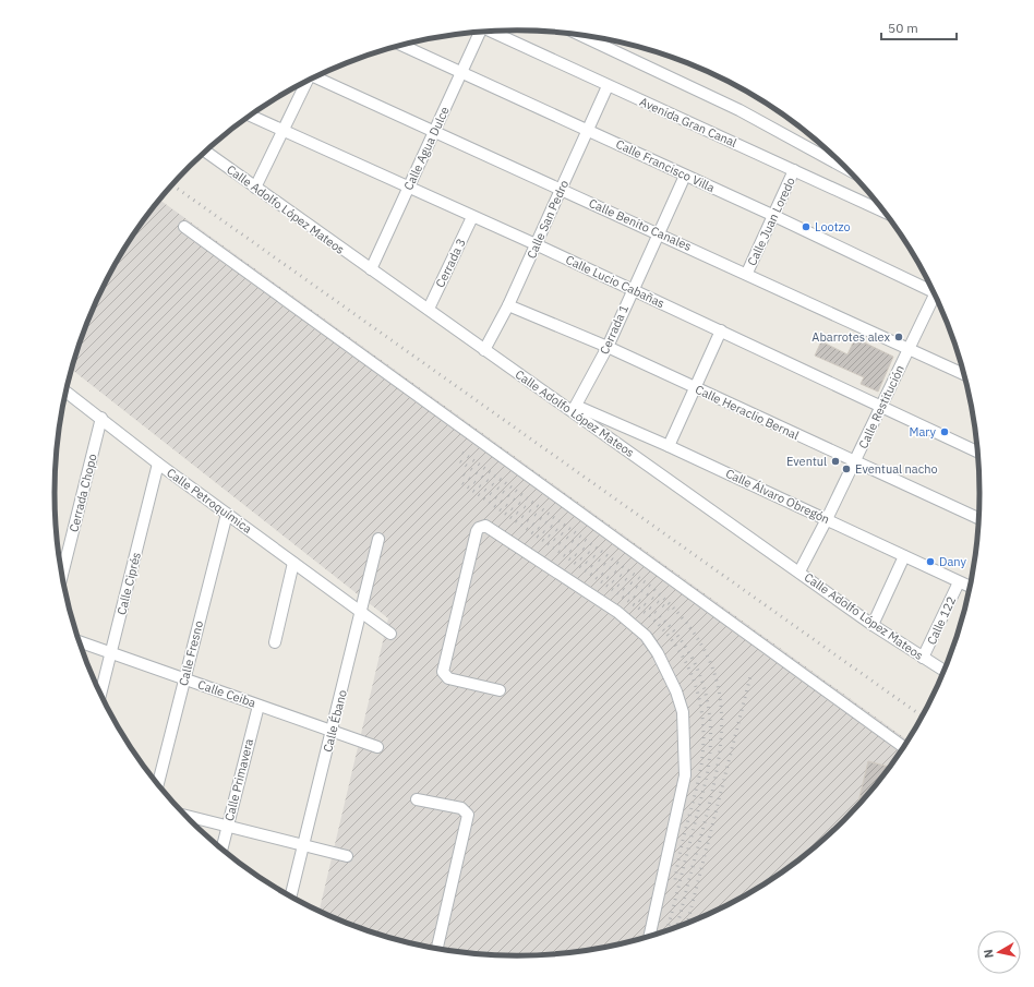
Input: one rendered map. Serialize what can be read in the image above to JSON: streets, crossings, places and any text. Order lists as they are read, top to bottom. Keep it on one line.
{"streets":{"street":["Avenida Gran Canal","Calle Agua Dulce","Calle Francisco Villa","Calle Adolfo López Mateos","Calle San Pedro","Calle Juan Loredo","Calle Benito Canales","Cerrada 3","Calle Lucio Cabañas","Cerrada 1","Calle Restitución","Calle Heraclio Bernal","Cerrada Chopo","Calle Álvaro Obregón","Calle Petroquímica","Calle Ciprés","Calle 122","Calle Fresno","Calle Ceiba","Calle Ébano","Calle Primavera"]},"crossings":[["Avenida Gran Canal","Calle San Pedro"],["Avenida Gran Canal","Calle Juan Loredo"],["Calle Agua Dulce","Calle Francisco Villa"],["Calle Agua Dulce","Calle Adolfo López Mateos"],["Calle Agua Dulce","Calle Benito Canales"],["Calle Agua Dulce","Calle Lucio Cabañas"],["Calle Francisco Villa","Calle San Pedro"],["Calle Francisco Villa","Calle Juan Loredo"],["Calle Francisco Villa","Cerrada 1"],["Calle Adolfo López Mateos","Calle San Pedro"],["Calle Adolfo López Mateos","Cerrada 3"],["Calle Adolfo López Mateos","Cerrada 1"],["Calle Adolfo López Mateos","Calle Restitución"],["Calle Adolfo López Mateos","Calle Álvaro Obregón"],["Calle Adolfo López Mateos","Calle 122"],["Calle San Pedro","Calle Benito Canales"],["Calle San Pedro","Calle Lucio Cabañas"],["Calle San Pedro","Calle Heraclio Bernal"],["Calle Juan Loredo","Calle Benito Canales"],["Calle Benito Canales","Cerrada 1"],["Calle Benito Canales","Calle Restitución"],["Cerrada 3","Calle Lucio Cabañas"],["Calle Lucio Cabañas","Cerrada 1"],["Calle Lucio Cabañas","Calle Restitución"],["Cerrada 1","Calle Heraclio Bernal"],["Cerrada 1","Calle Álvaro Obregón"],["Calle Restitución","Calle Heraclio Bernal"],["Calle Restitución","Calle Álvaro Obregón"],["Cerrada Chopo","Calle Petroquímica"],["Calle Álvaro Obregón","Calle 122"],["Calle Petroquímica","Calle Ciprés"],["Calle Petroquímica","Calle Fresno"],["Calle Petroquímica","Calle Ébano"],["Calle Ciprés","Calle Ceiba"],["Calle Fresno","Calle Ceiba"],["Calle Ceiba","Calle Ébano"],["Calle Ceiba","Calle Primavera"]],"places":["Lootzo","Abarrotes alex","Mary","Eventul","Eventual nacho","Dany"],"scale_bar":"50 m","north":"left"}
